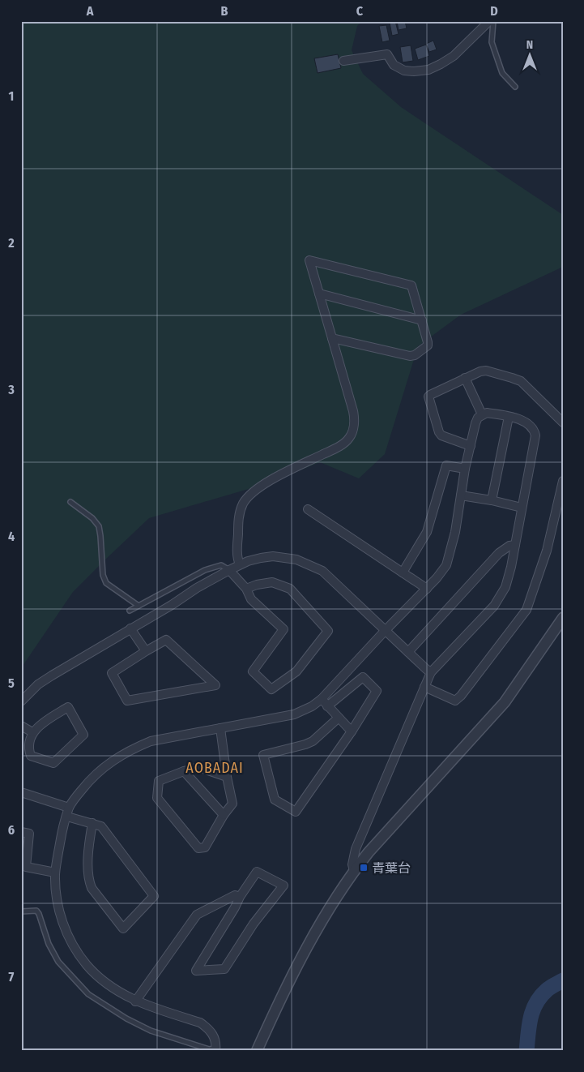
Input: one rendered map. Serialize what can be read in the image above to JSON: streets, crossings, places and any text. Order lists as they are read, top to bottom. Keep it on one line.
{"districts":["AOBADAI"],"places":{"transit":["青葉台"]},"north":"top","grid":{"columns":["A","B","C","D"],"rows":["1","2","3","4","5","6","7"]}}
